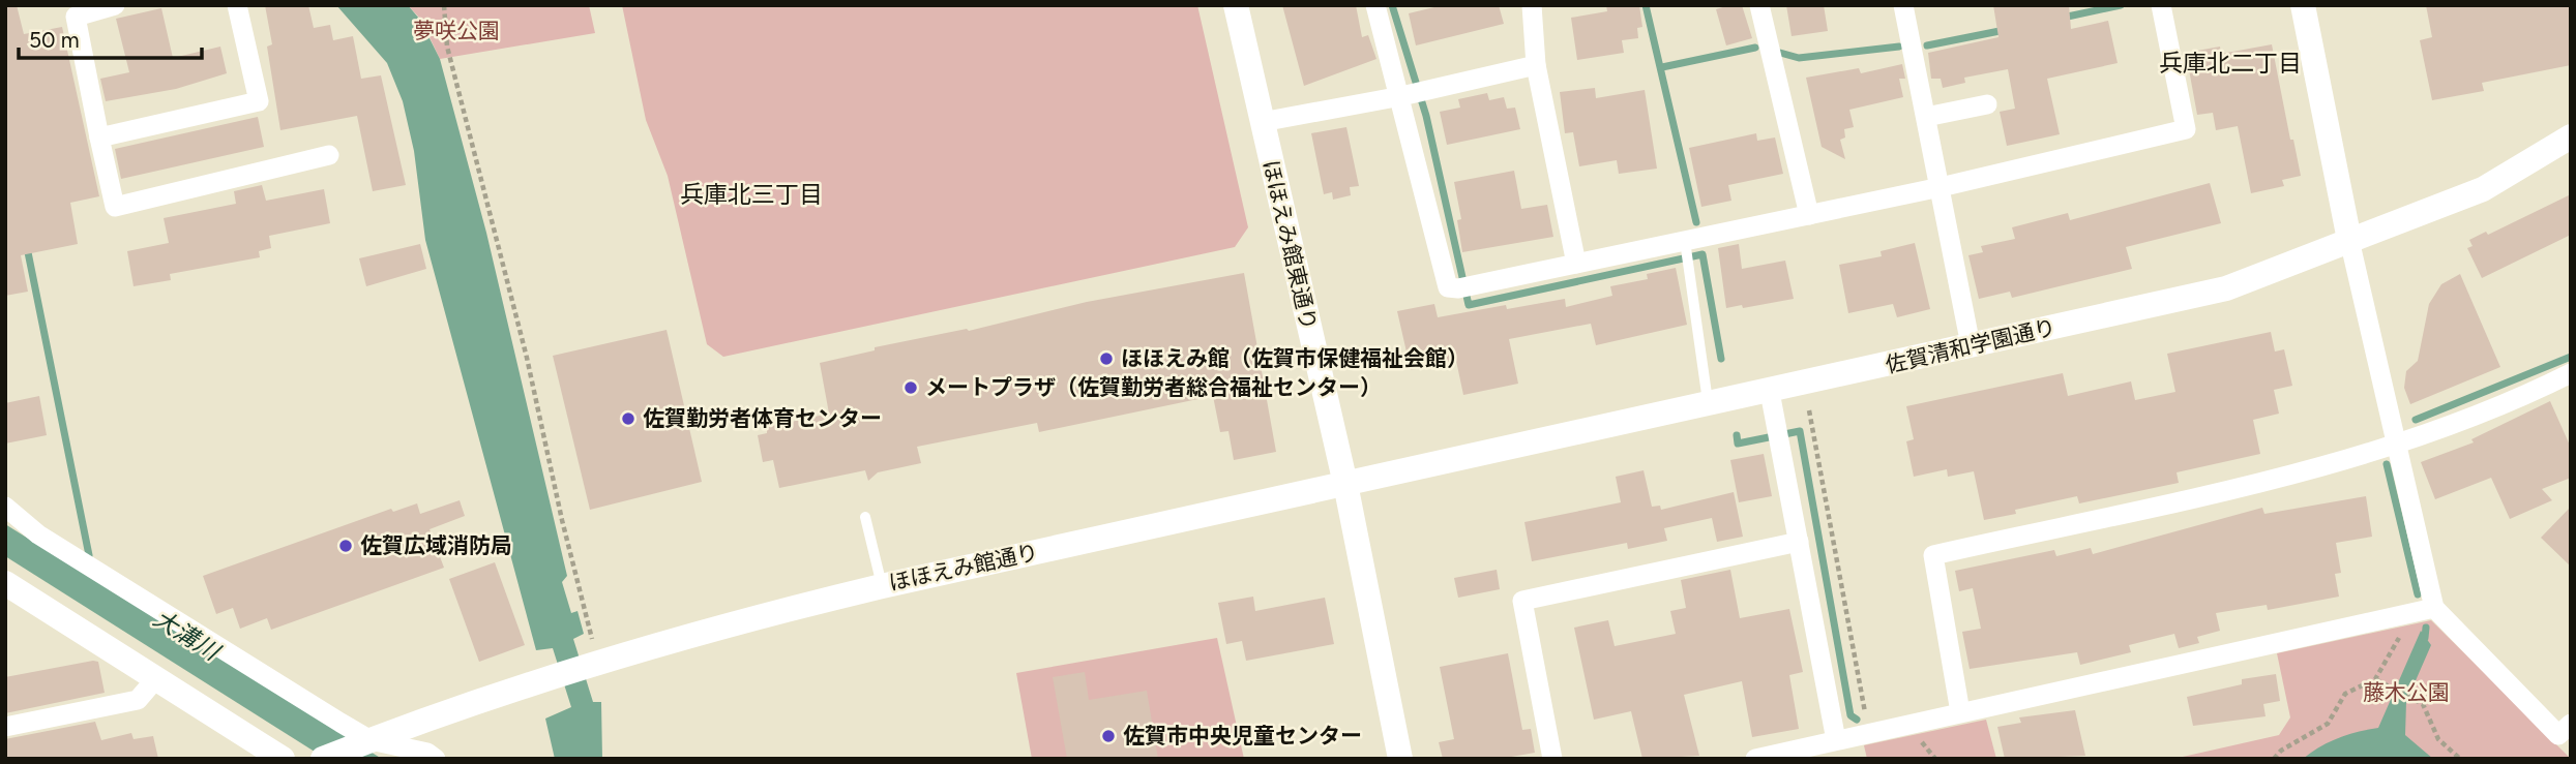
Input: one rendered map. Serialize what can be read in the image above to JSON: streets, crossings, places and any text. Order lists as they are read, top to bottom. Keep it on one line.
{"streets":{"street":["ほほえみ館東通り","佐賀清和学園通り","ほほえみ館通り"]},"crossings":[["ほほえみ館東通り","佐賀清和学園通り"],["ほほえみ館東通り","ほほえみ館通り"],["佐賀清和学園通り","ほほえみ館通り"]],"districts":["兵庫北二丁目","兵庫北三丁目"],"water":["大溝川"],"parks":["夢咲公園","藤木公園"],"places":["ほほえみ館（佐賀市保健福祉会館）","メートプラザ（佐賀勤労者総合福祉センター）","佐賀勤労者体育センター","佐賀広域消防局","佐賀市中央児童センター"],"scale_bar":"50 m"}
